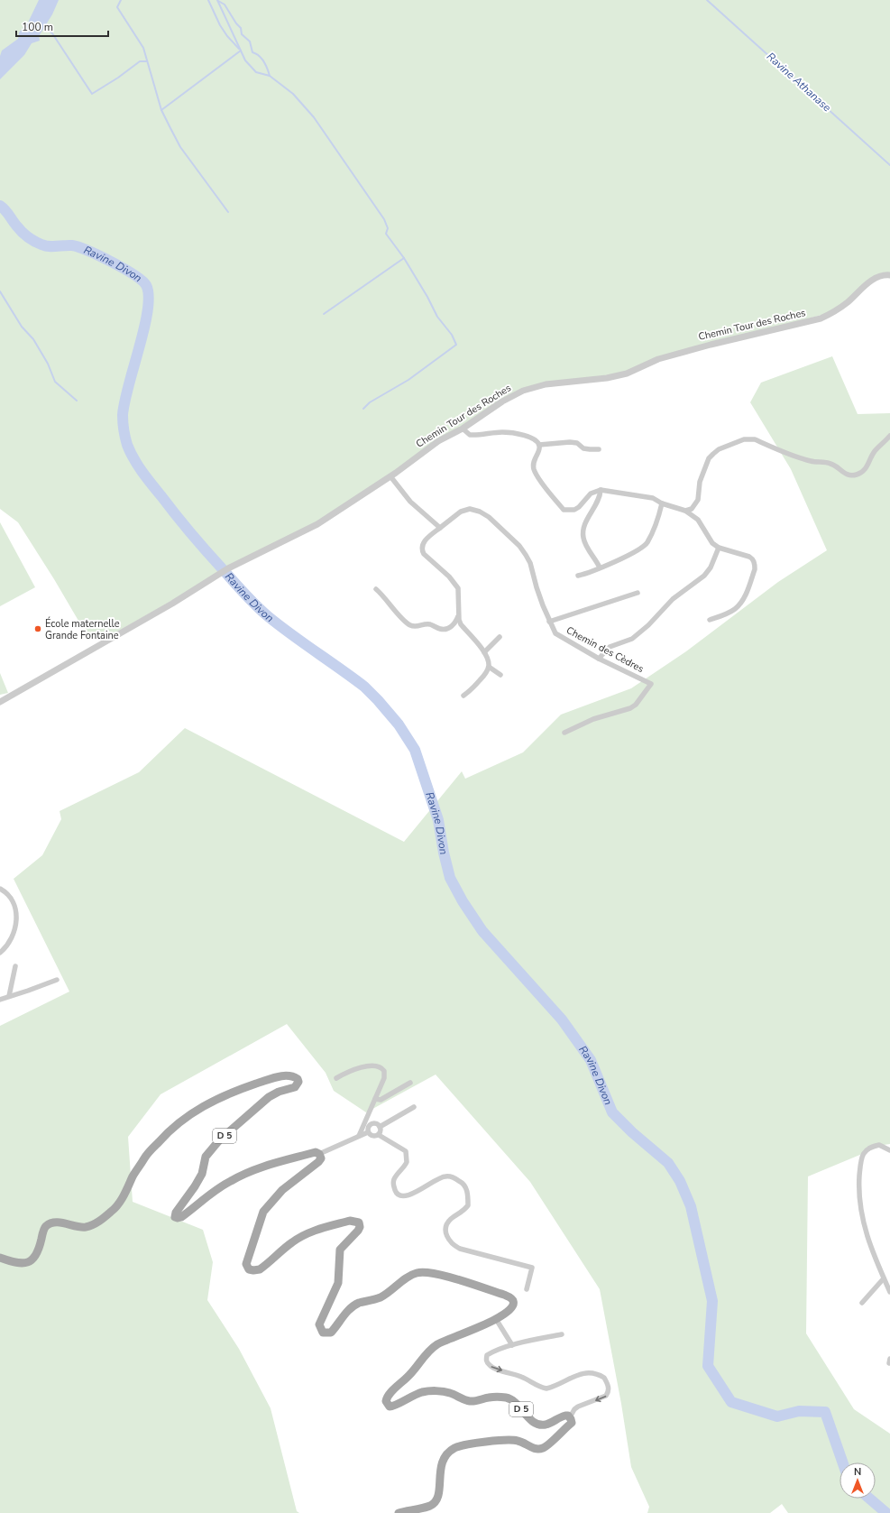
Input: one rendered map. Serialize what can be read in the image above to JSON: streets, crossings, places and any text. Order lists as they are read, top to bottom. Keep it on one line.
{"streets":{"main road":["D 5"],"street":["Chemin Tour des Roches","Chemin des Cèdres"]},"water":["Ravine Athanase","Ravine Divon"],"places":["École maternelle Grande Fontaine"],"scale_bar":"100 m","north":"top"}
